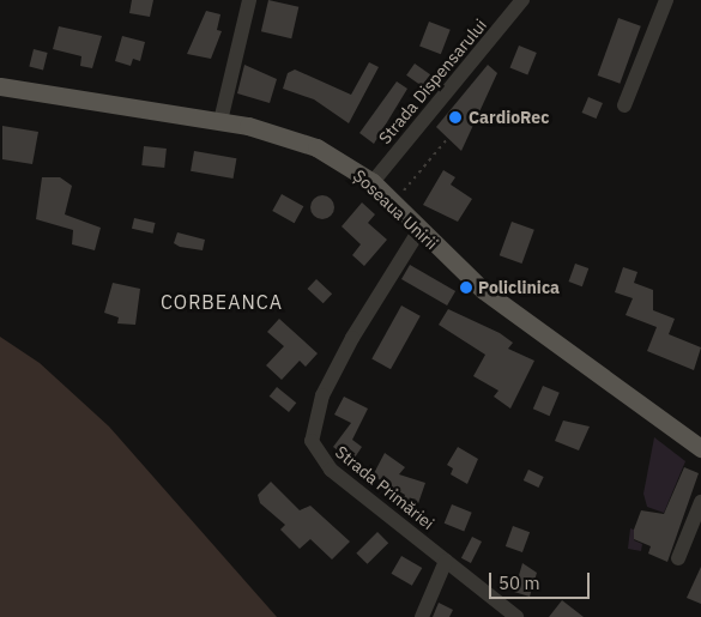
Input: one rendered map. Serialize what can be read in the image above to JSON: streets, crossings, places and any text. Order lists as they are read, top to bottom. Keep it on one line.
{"streets":{"main road":["Șoseaua Unirii"],"street":["Strada Dispensarului","Strada Primăriei"]},"crossings":[["Strada Dispensarului","Șoseaua Unirii"],["Șoseaua Unirii","Strada Primăriei"]],"districts":["CORBEANCA"],"places":["CardioRec","Policlinica"],"scale_bar":"50 m"}
